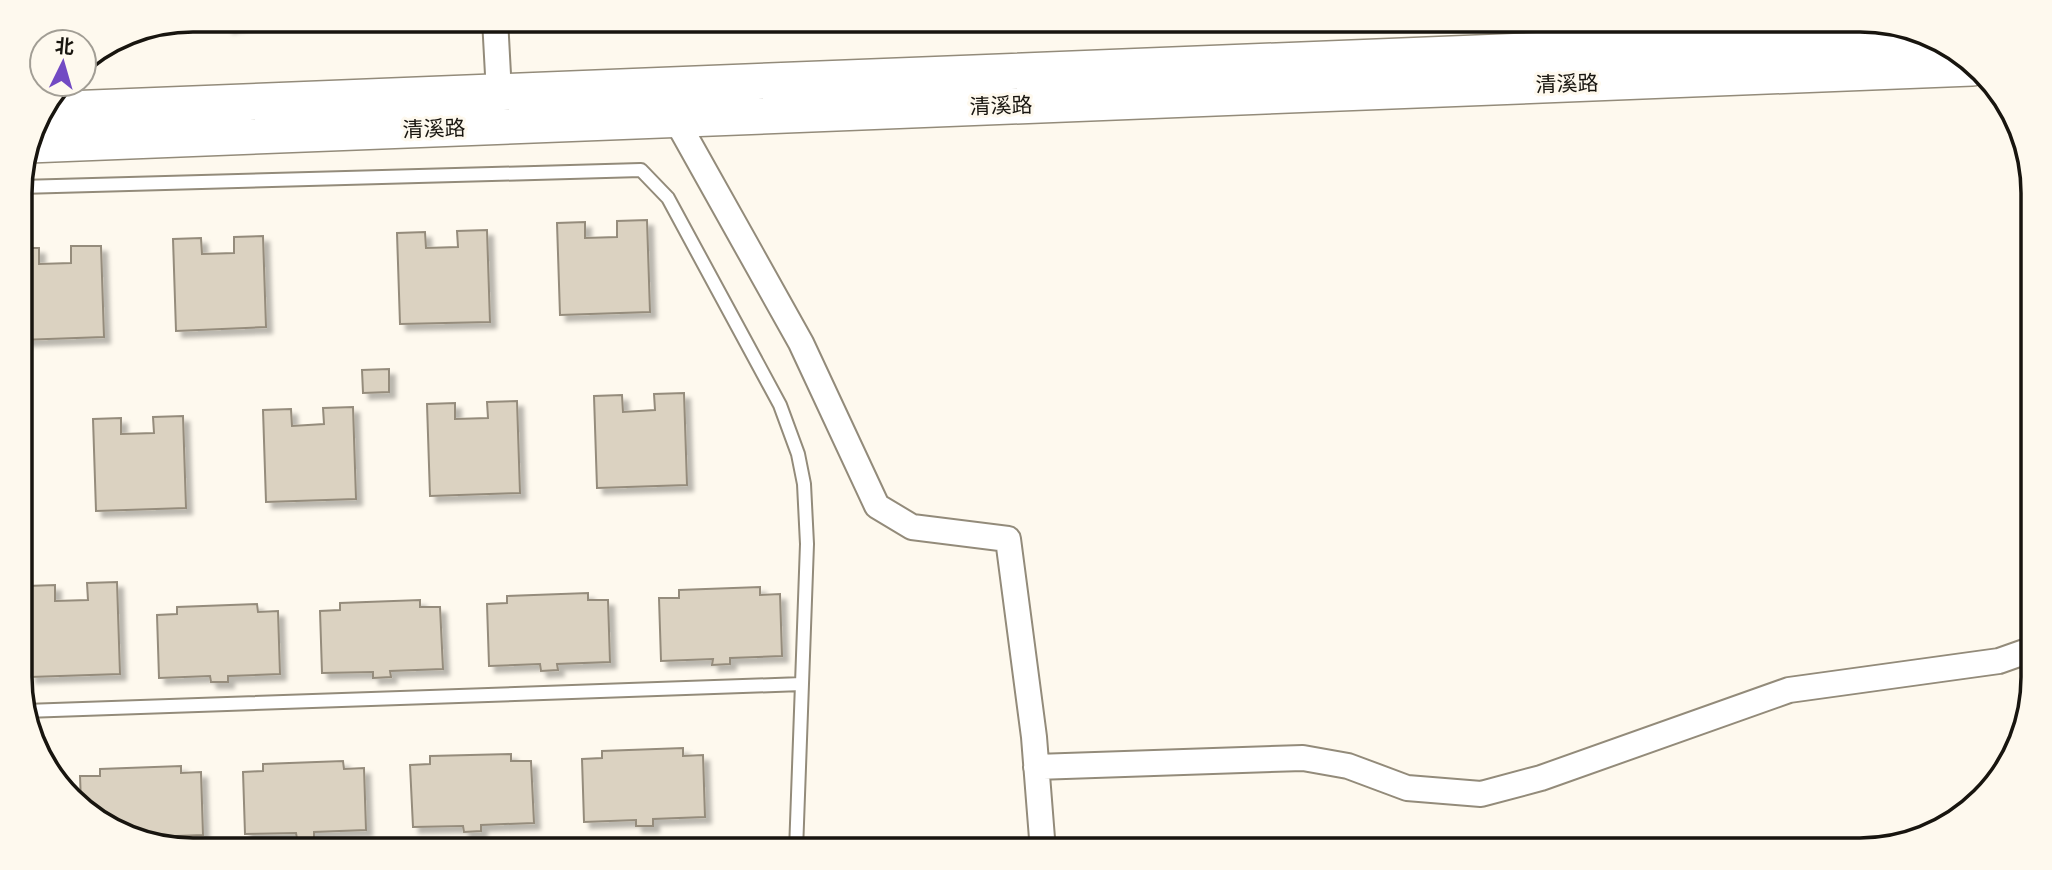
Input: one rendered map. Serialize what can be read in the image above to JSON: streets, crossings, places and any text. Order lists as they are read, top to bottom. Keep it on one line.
{"streets":{"street":["清溪路"]},"north":"top"}
